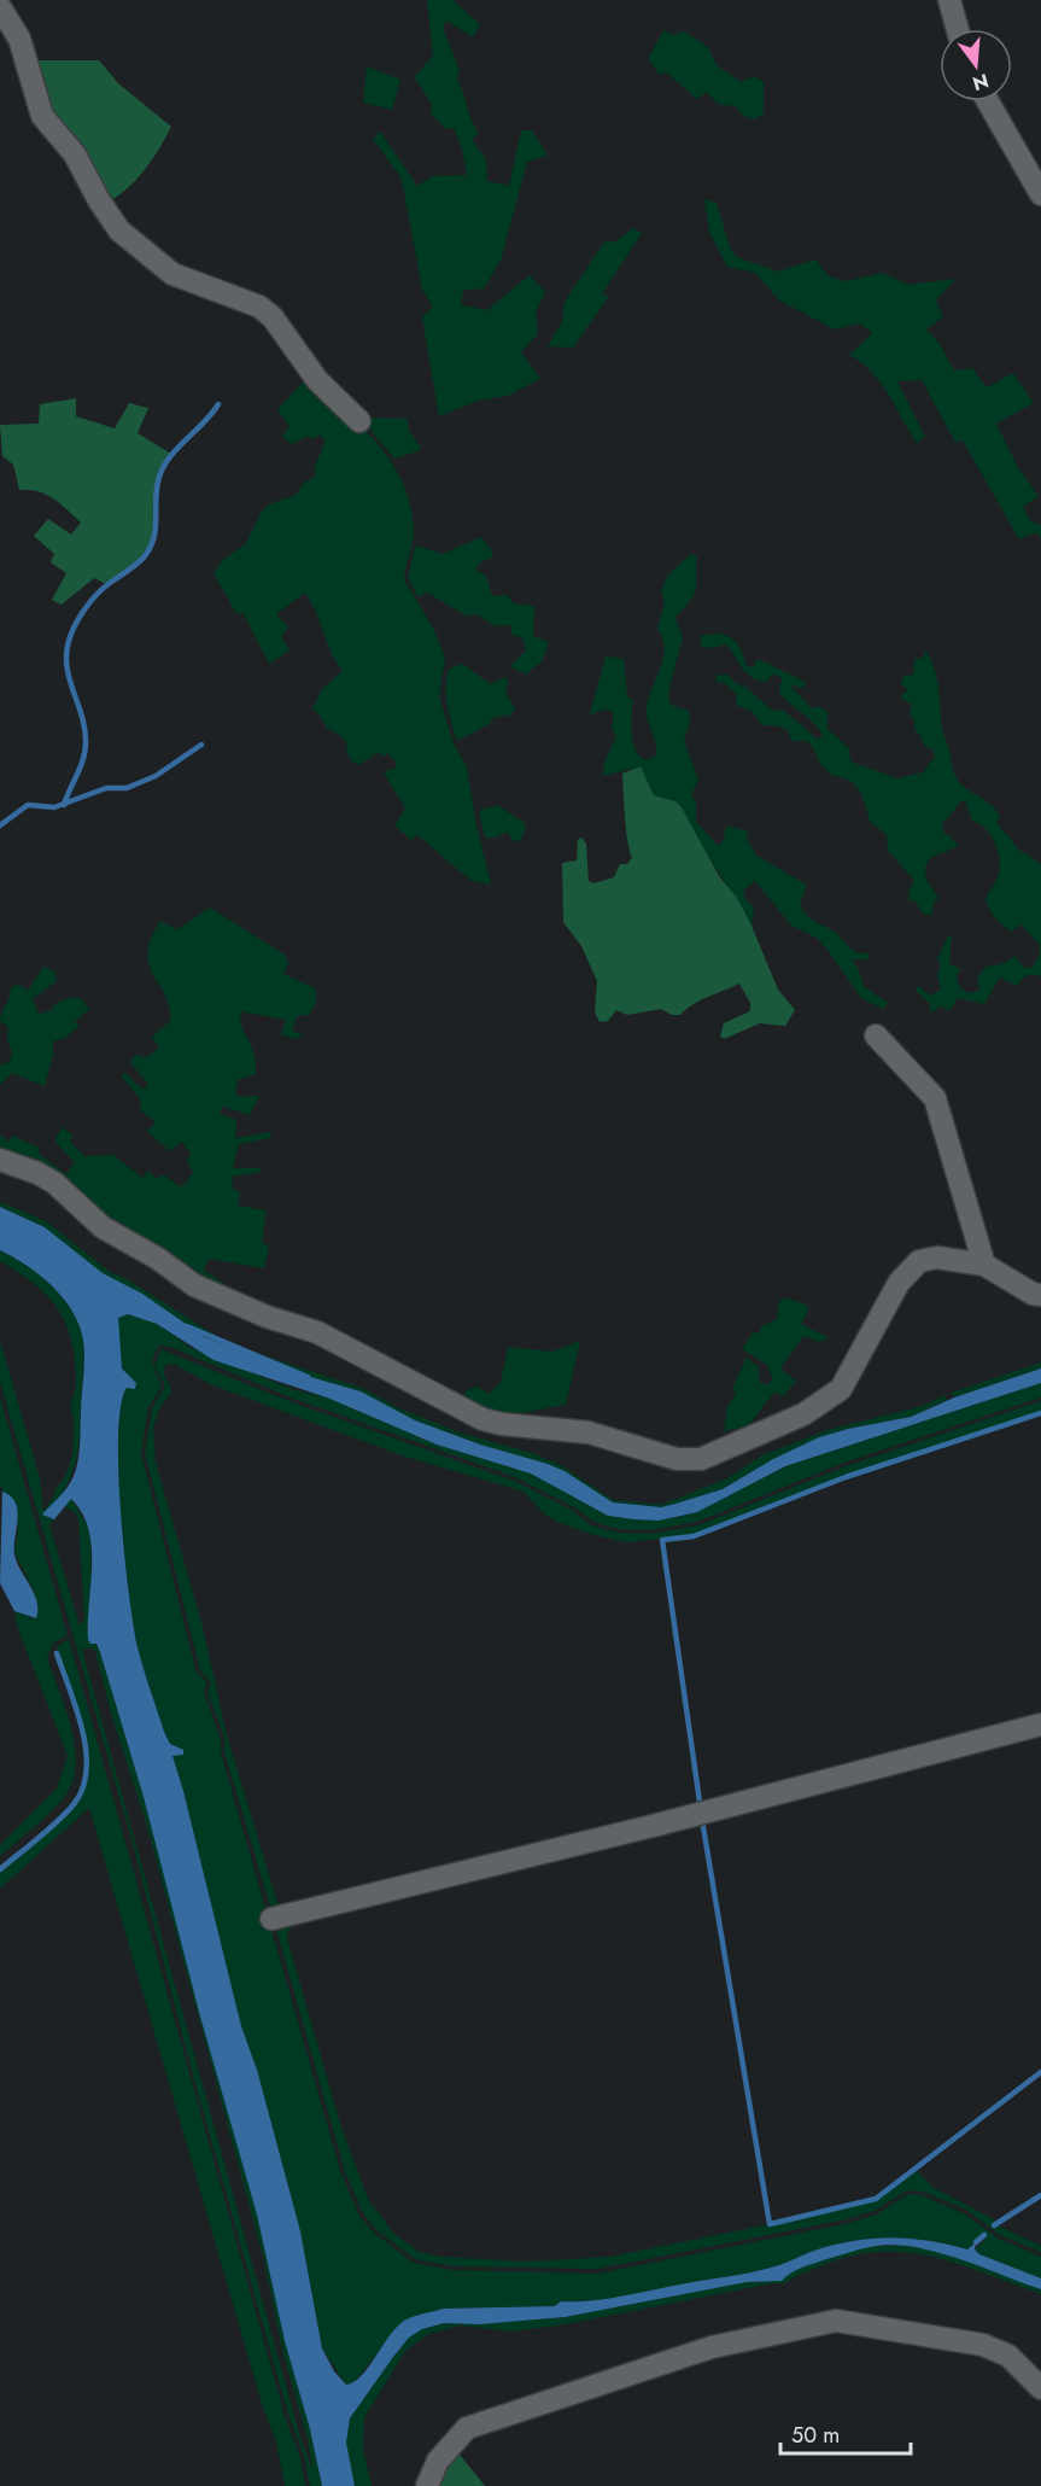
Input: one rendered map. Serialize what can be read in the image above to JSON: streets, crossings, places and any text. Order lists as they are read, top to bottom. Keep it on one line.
{"scale_bar":"50 m","north":"bottom"}
